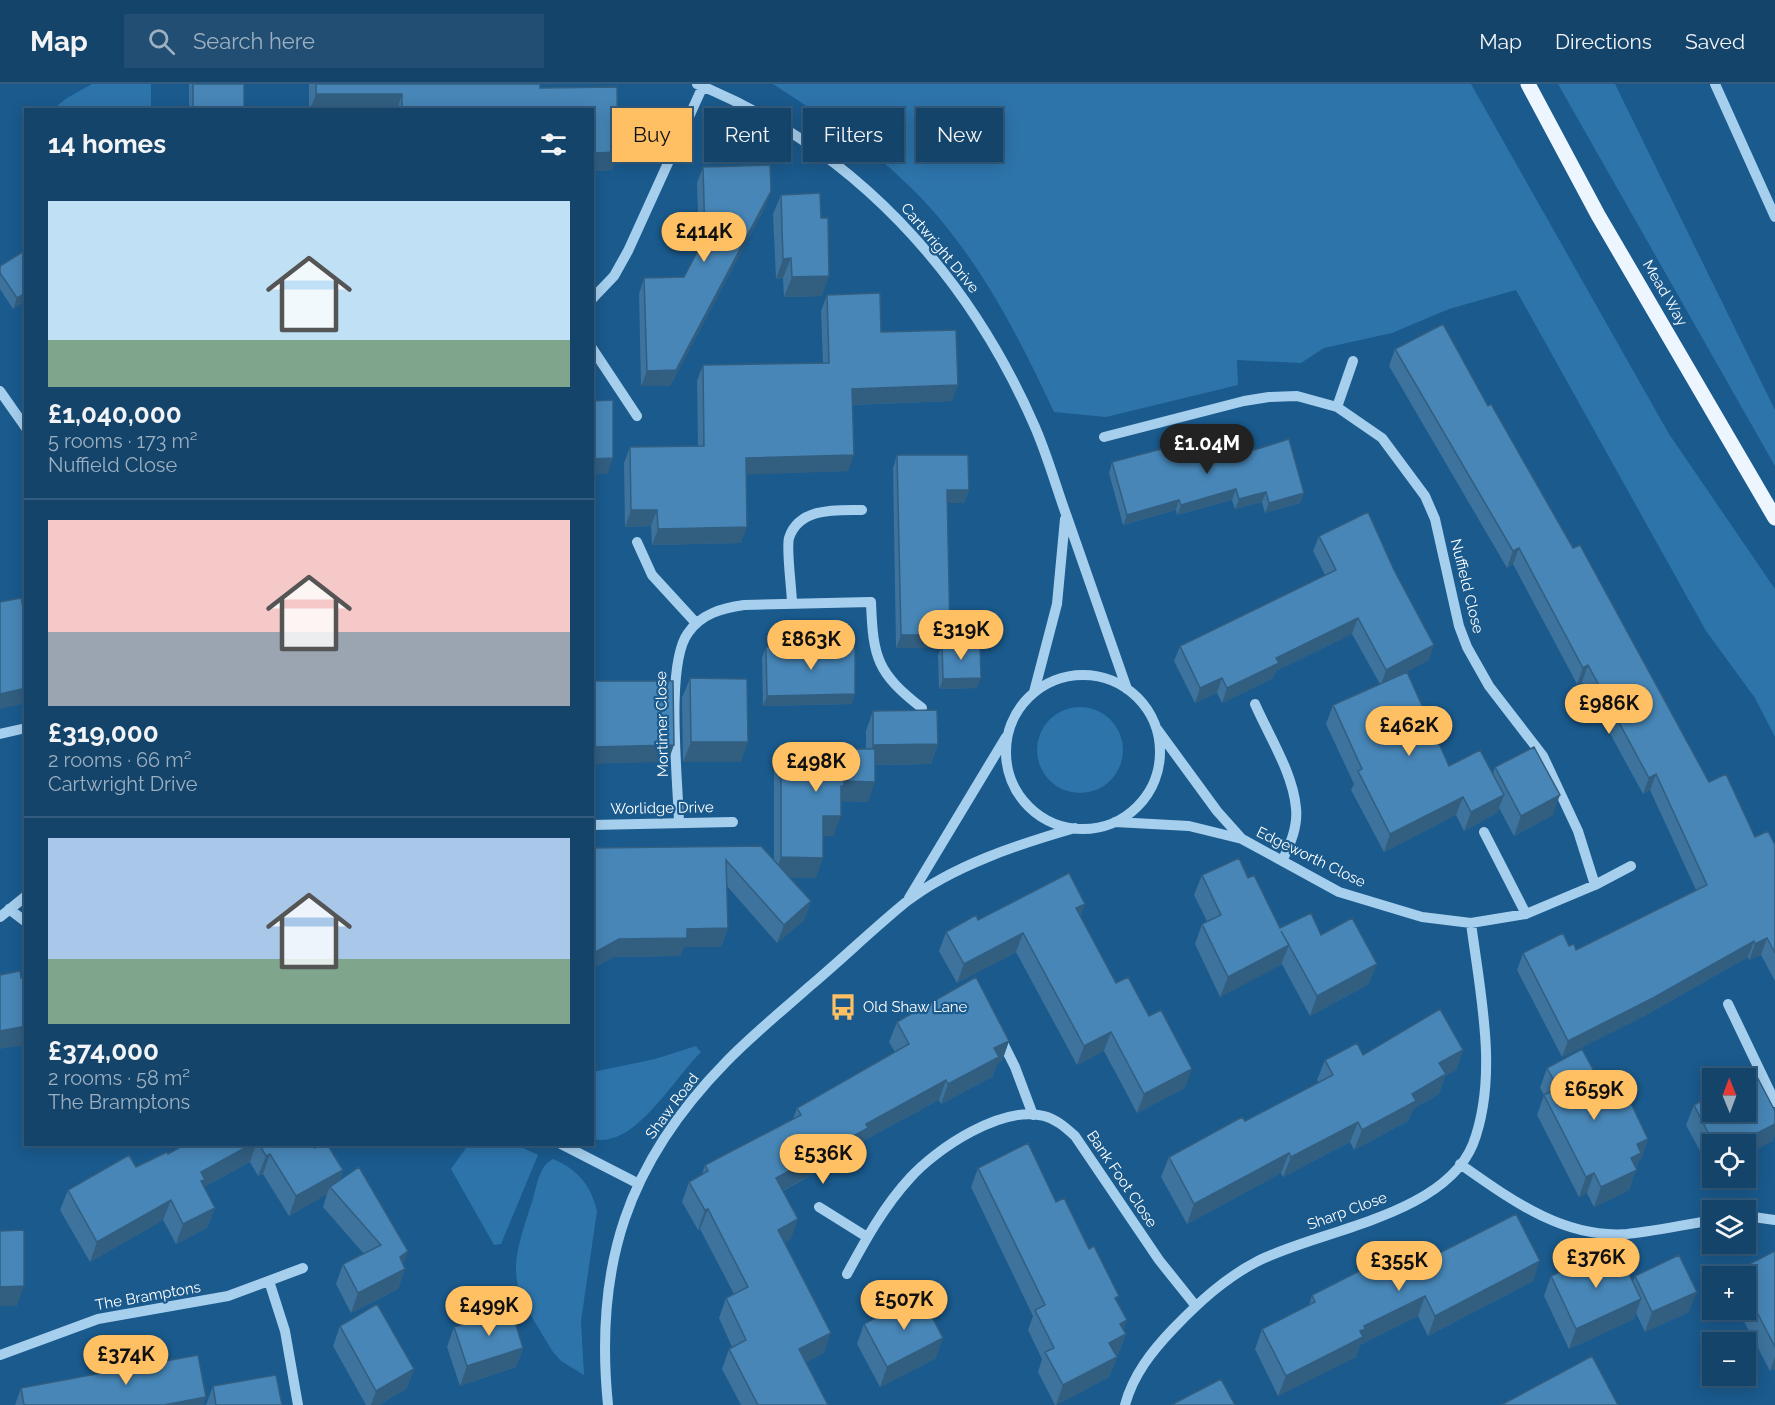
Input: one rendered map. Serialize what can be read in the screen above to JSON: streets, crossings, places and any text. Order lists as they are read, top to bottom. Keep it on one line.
{"streets":{"main road":["Mead Way"],"street":["Cartwright Drive","Nuffield Close","Mortimer Close","Worlidge Drive","Edgeworth Close","Shaw Road","Bank Foot Close","Sharp Close","The Bramptons"]},"crossings":[["Cartwright Drive","Edgeworth Close"],["Cartwright Drive","Shaw Road"],["Mortimer Close","Worlidge Drive"],["Edgeworth Close","Shaw Road"],["Edgeworth Close","Sharp Close"],["Bank Foot Close","Sharp Close"]],"places":{"bus stop":["Old Shaw Lane"]},"north":"top","page":{"header":"Map","search":"Search here","nav":["Map","Directions","Saved"],"chip":["Buy","Rent","Filters","New"],"heading":"14 homes","list":[{"name":"£1,040,000","note":"5 rooms · 173 m² · Nuffield Close"},{"name":"£319,000","note":"2 rooms · 66 m² · Cartwright Drive"},{"name":"£374,000","note":"2 rooms · 58 m² · The Bramptons"}],"price":["£414K","£1.04M","£319K","£863K","£986K","£462K","£498K","£659K","£536K","£376K","£355K","£507K","£499K","£374K"],"map_buttons":["+","−"]}}
